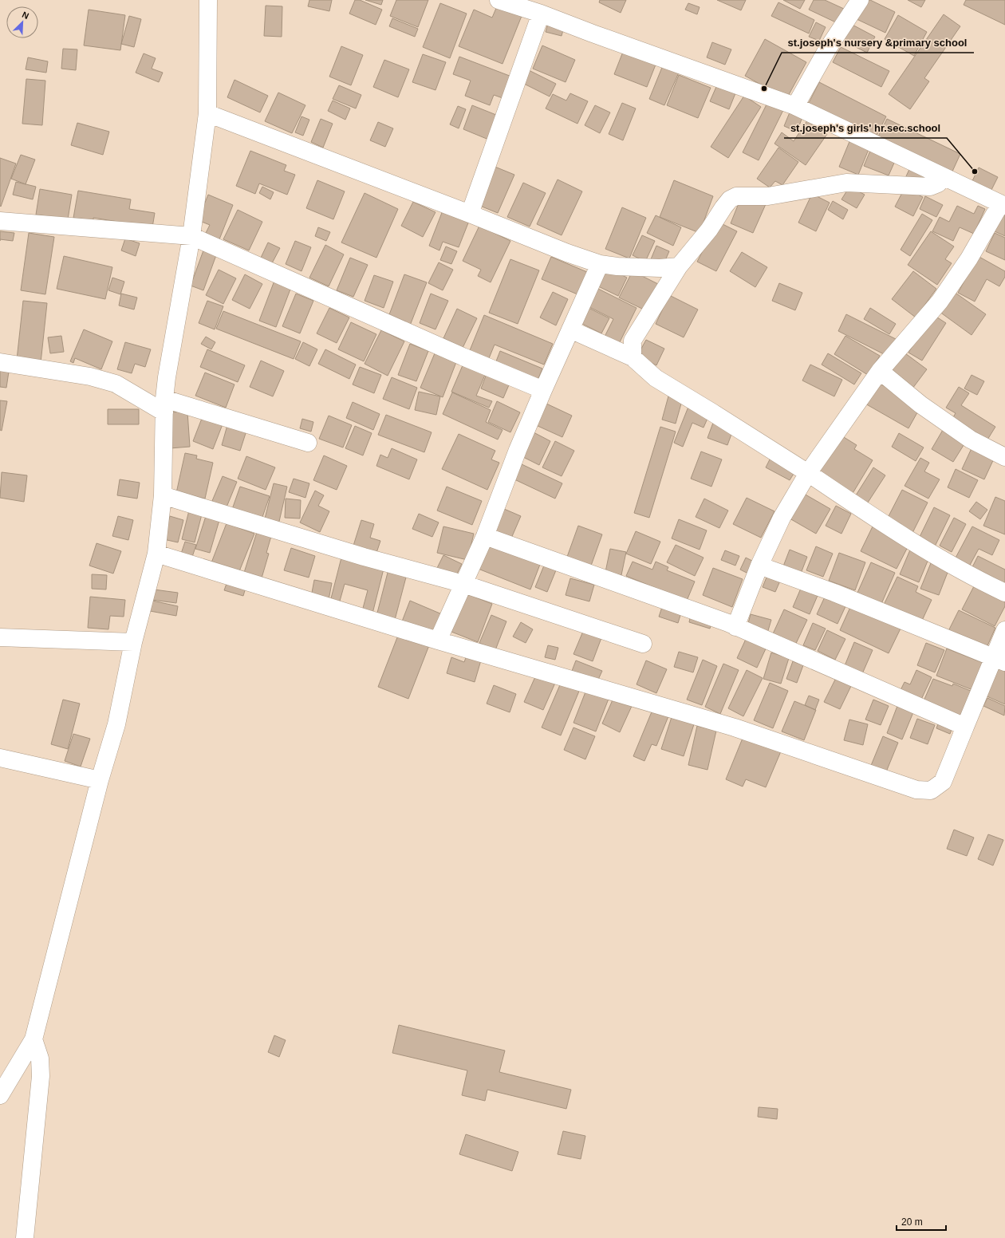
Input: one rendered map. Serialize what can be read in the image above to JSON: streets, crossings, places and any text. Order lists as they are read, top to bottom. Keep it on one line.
{"places":["st.joseph's nursery &primary school","st.joseph's girls' hr.sec.school"],"scale_bar":"20 m","north":"top right"}
